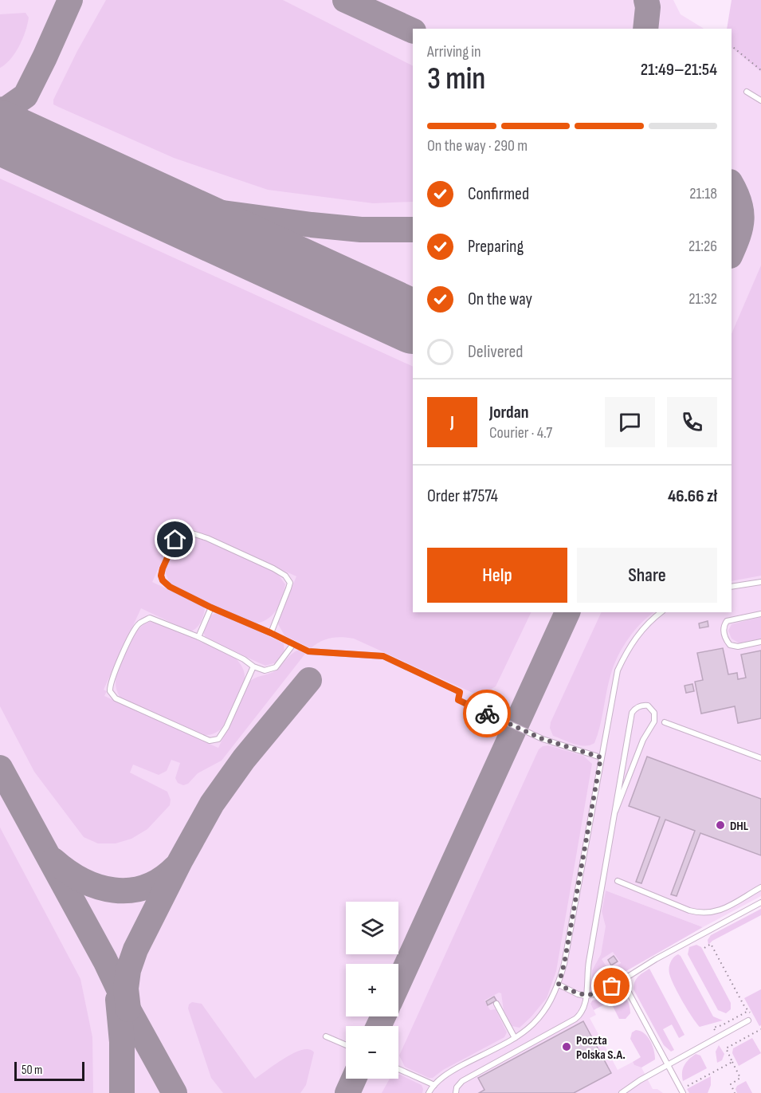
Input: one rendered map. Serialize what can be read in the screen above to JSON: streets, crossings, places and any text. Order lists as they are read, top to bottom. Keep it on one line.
{"places":["DHL","Poczta Polska S.A."],"scale_bar":"50 m","page":{"heading":["3 min","Arriving in","21:49–21:54"],"panel":["Jordan","Courier · 4.7","Order #7574","46.66 zł"],"bar":"On the way · 290 m","list":[["Confirmed","21:18"],["Preparing","21:26"],["On the way","21:32"],"Delivered"],"round":"J","buttons":["Help","Share"],"map_buttons":["+","−"],"scale":"50 m"}}
